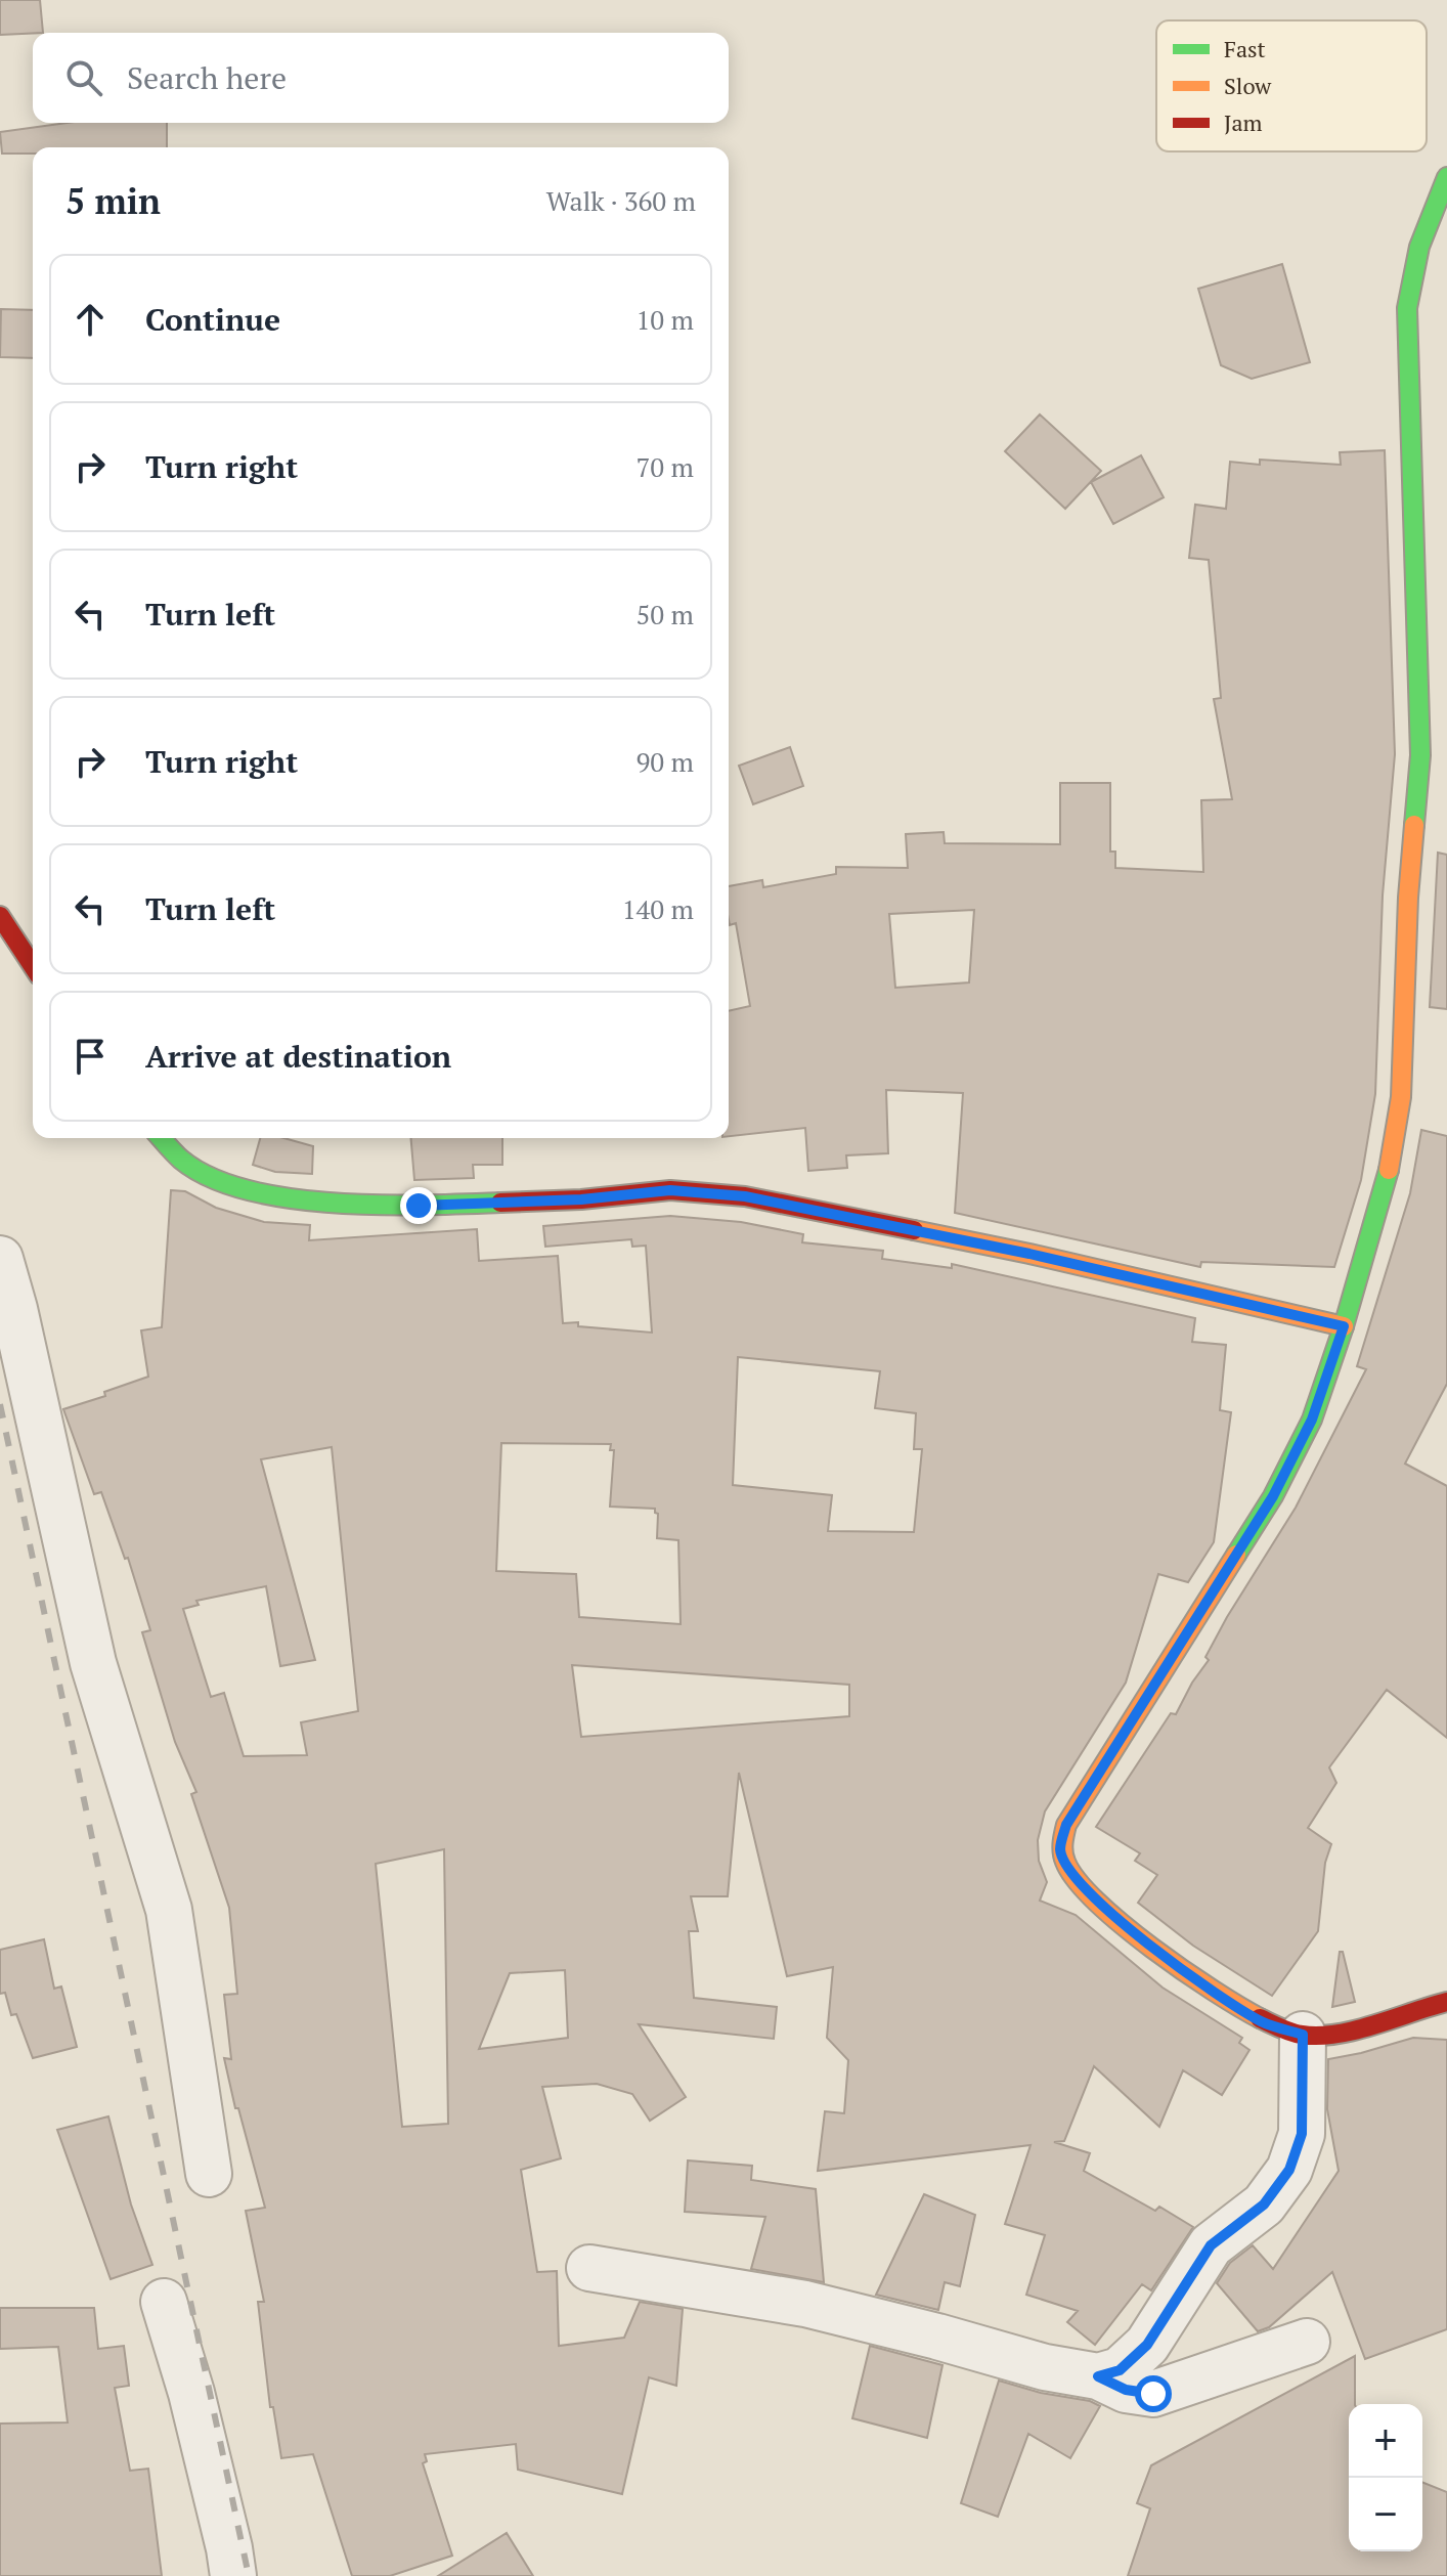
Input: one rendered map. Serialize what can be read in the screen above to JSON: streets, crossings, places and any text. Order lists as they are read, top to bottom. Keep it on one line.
{"legend":["Fast","Slow","Jam"],"page":{"search":"Search here","heading":["5 min","Walk · 360 m"],"list":[["Continue","10 m"],["Turn right","70 m"],["Turn left","50 m"],["Turn right","90 m"],["Turn left","140 m"],"Arrive at destination"],"map_buttons":["+","−"]}}
